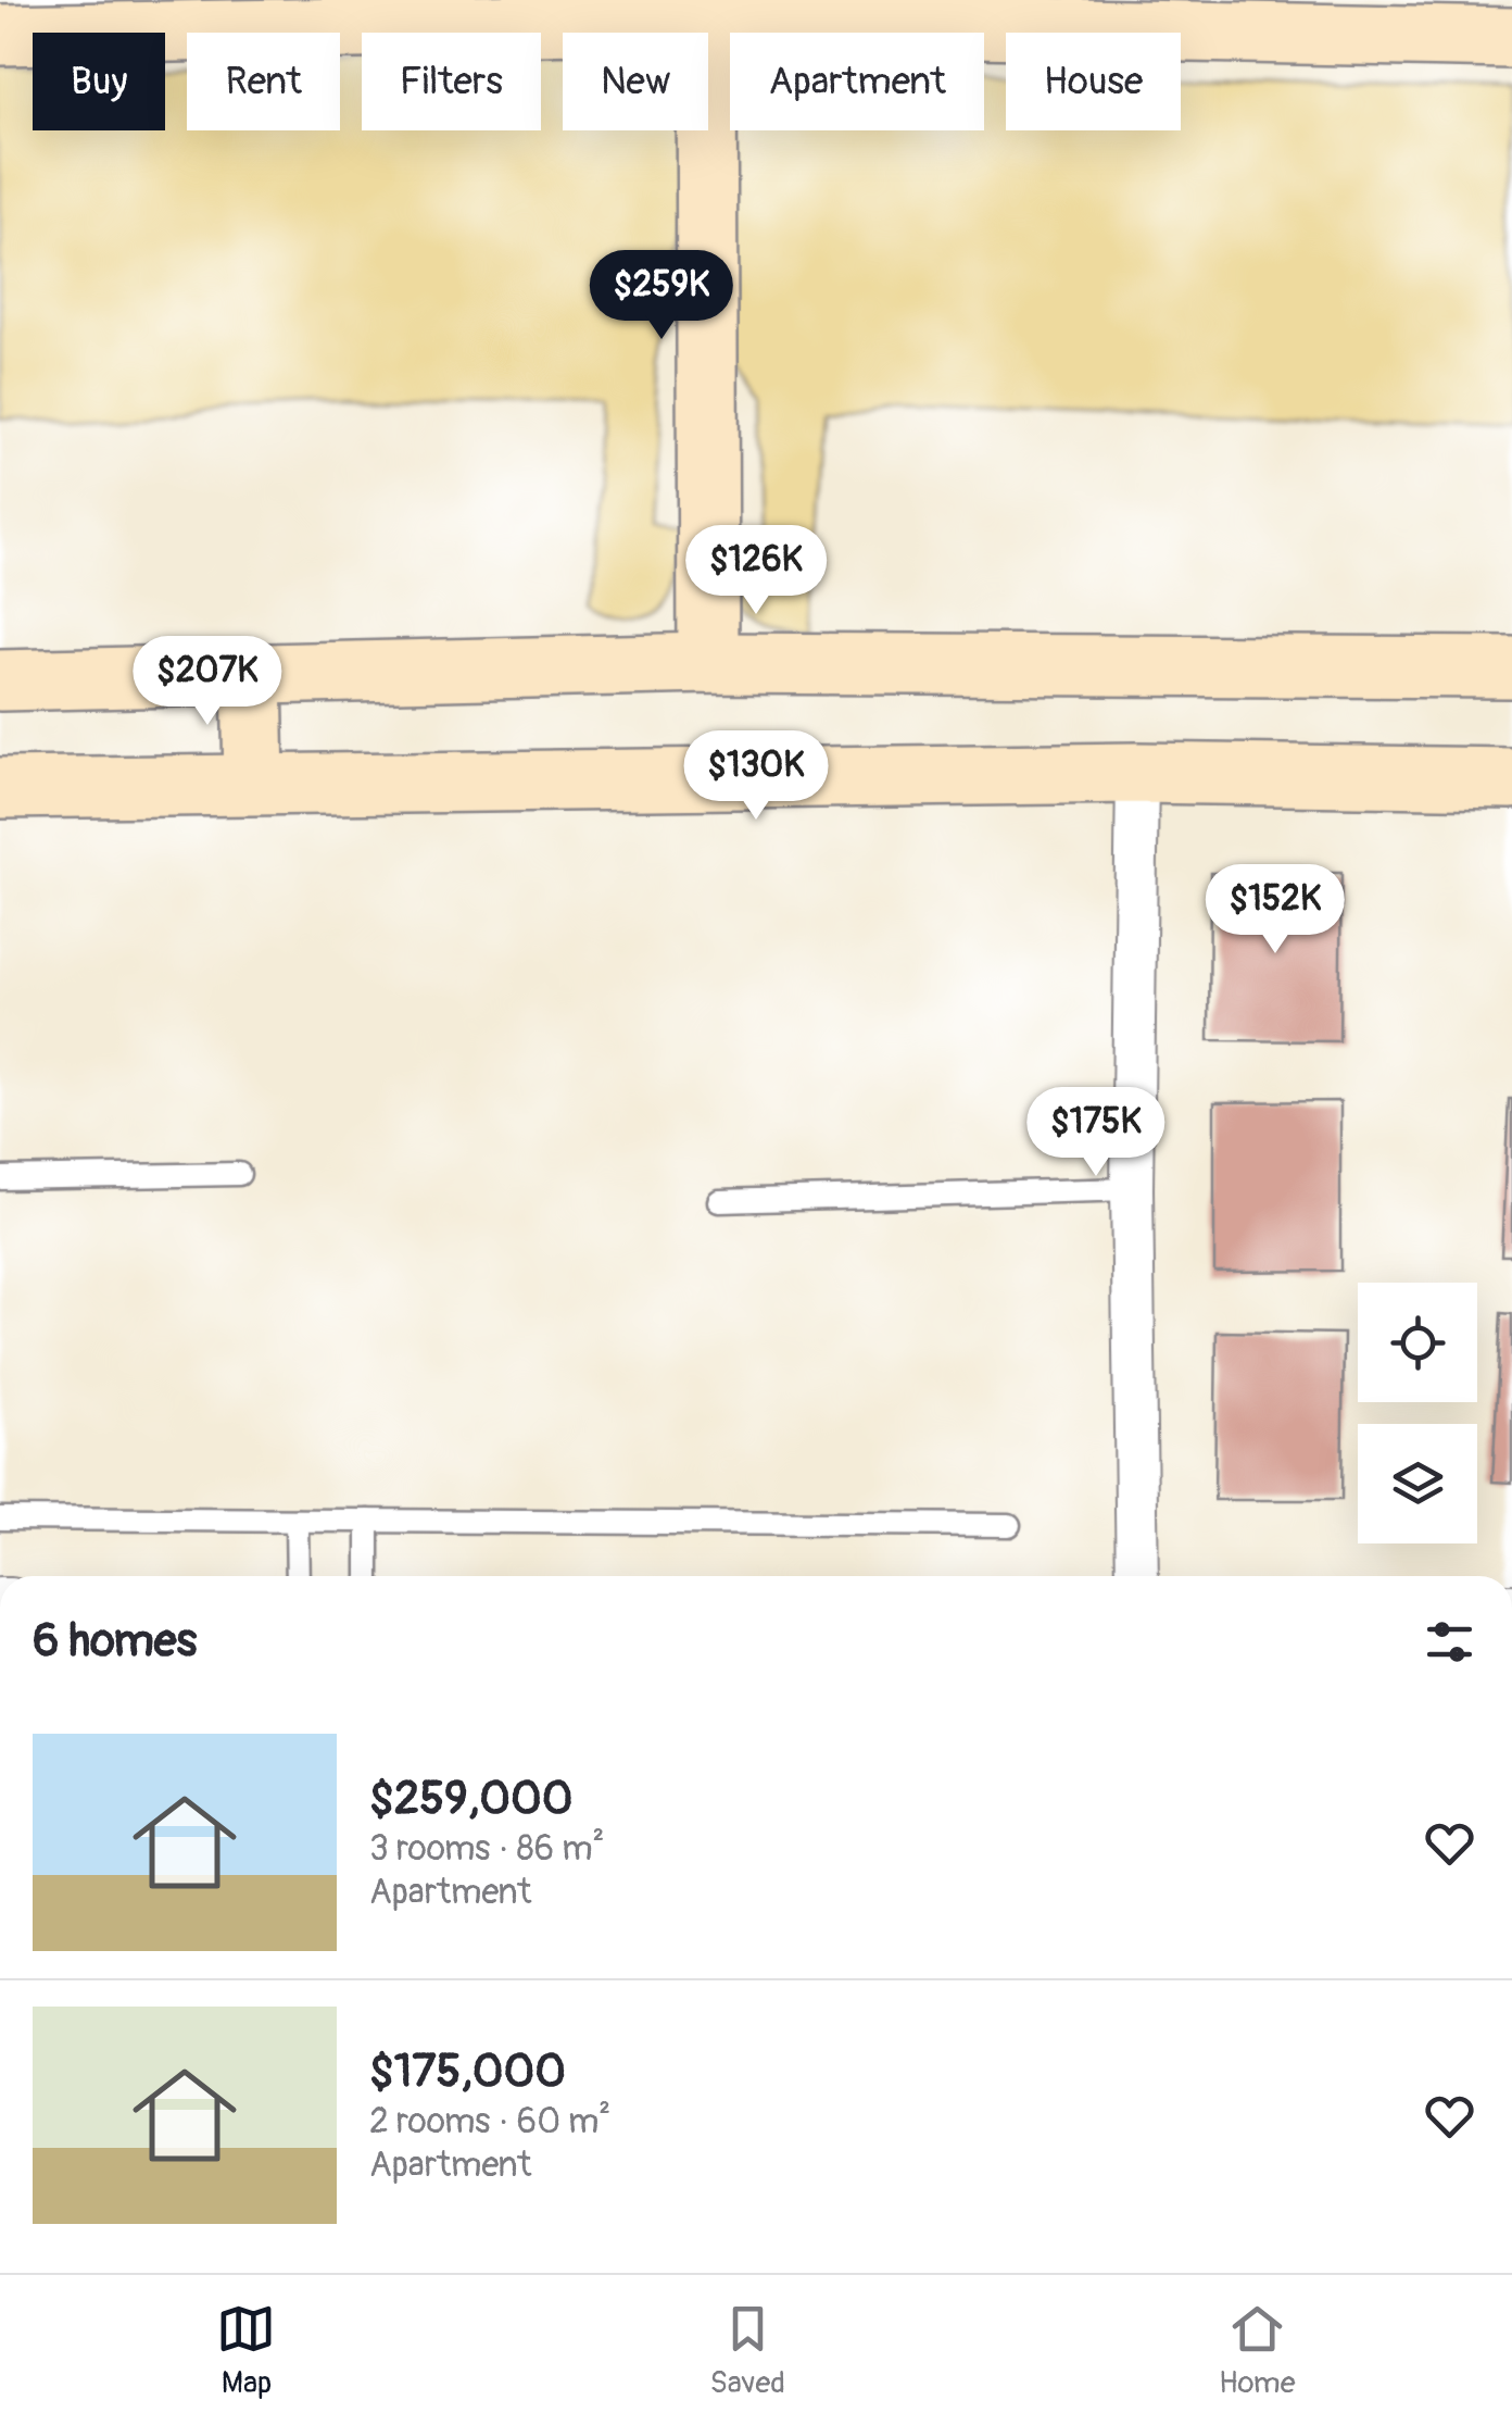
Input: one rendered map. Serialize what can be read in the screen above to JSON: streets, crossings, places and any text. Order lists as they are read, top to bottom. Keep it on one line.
{"page":{"chip":["Buy","Rent","Filters","New","Apartment","House"],"price":["$259K","$126K","$207K","$130K","$152K","$175K"],"heading":"6 homes","list":[{"name":"$259,000","note":"3 rooms · 86 m² · Apartment"},{"name":"$175,000","note":"2 rooms · 60 m² · Apartment"}],"tabs":["Map","Saved","Home"]}}
